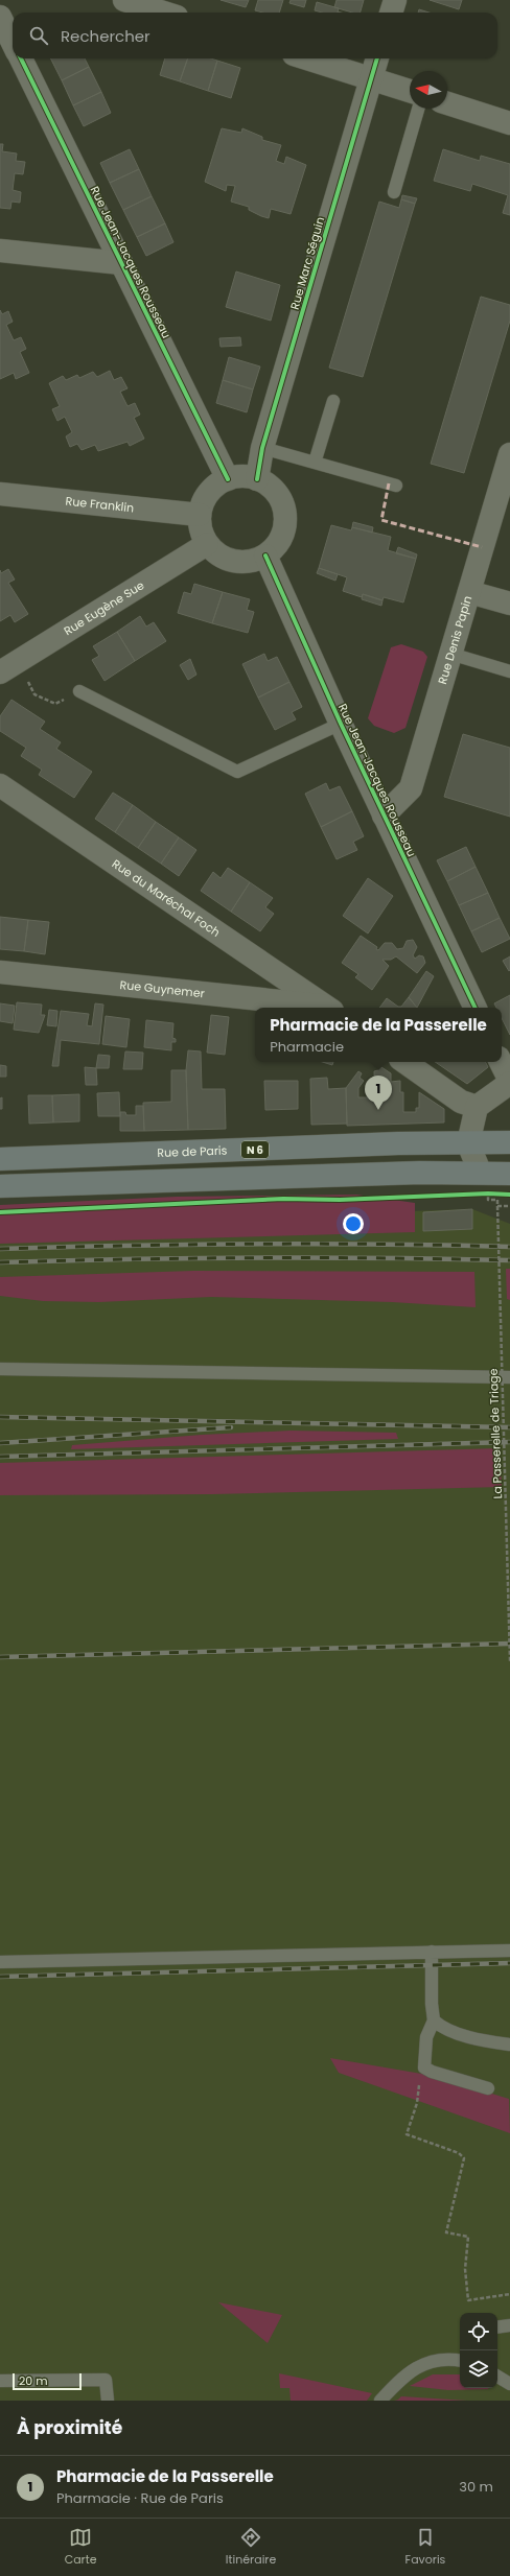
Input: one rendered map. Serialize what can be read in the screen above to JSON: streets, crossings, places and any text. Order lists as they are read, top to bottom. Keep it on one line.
{"streets":{"main road":["N 6","Rue de Paris"],"street":["Rue Jean-Jacques Rousseau","Rue Marc Séguin","Rue Franklin","Rue Eugène Sue","Rue Denis Papin","Rue du Maréchal Foch","Rue Guynemer"],"path":["La Passerelle de Triage"]},"crossings":[["Rue Jean-Jacques Rousseau","Rue Marc Séguin"],["Rue Jean-Jacques Rousseau","Rue Franklin"],["Rue Jean-Jacques Rousseau","Rue Eugène Sue"],["Rue Jean-Jacques Rousseau","Rue Denis Papin"],["Rue Marc Séguin","Rue Franklin"],["Rue Marc Séguin","Rue Eugène Sue"],["Rue Franklin","Rue Eugène Sue"]],"scale_bar":"20 m","north":"left","page":{"search":"Rechercher","popup":["Pharmacie de la Passerelle","Pharmacie"],"pins":"1","scale":"20 m","heading":"À proximité","list":[{"mark":"1","name":"Pharmacie de la Passerelle","note":"Pharmacie · Rue de Paris","value":"30 m"}],"nav":["Carte","Itinéraire","Favoris"]}}
